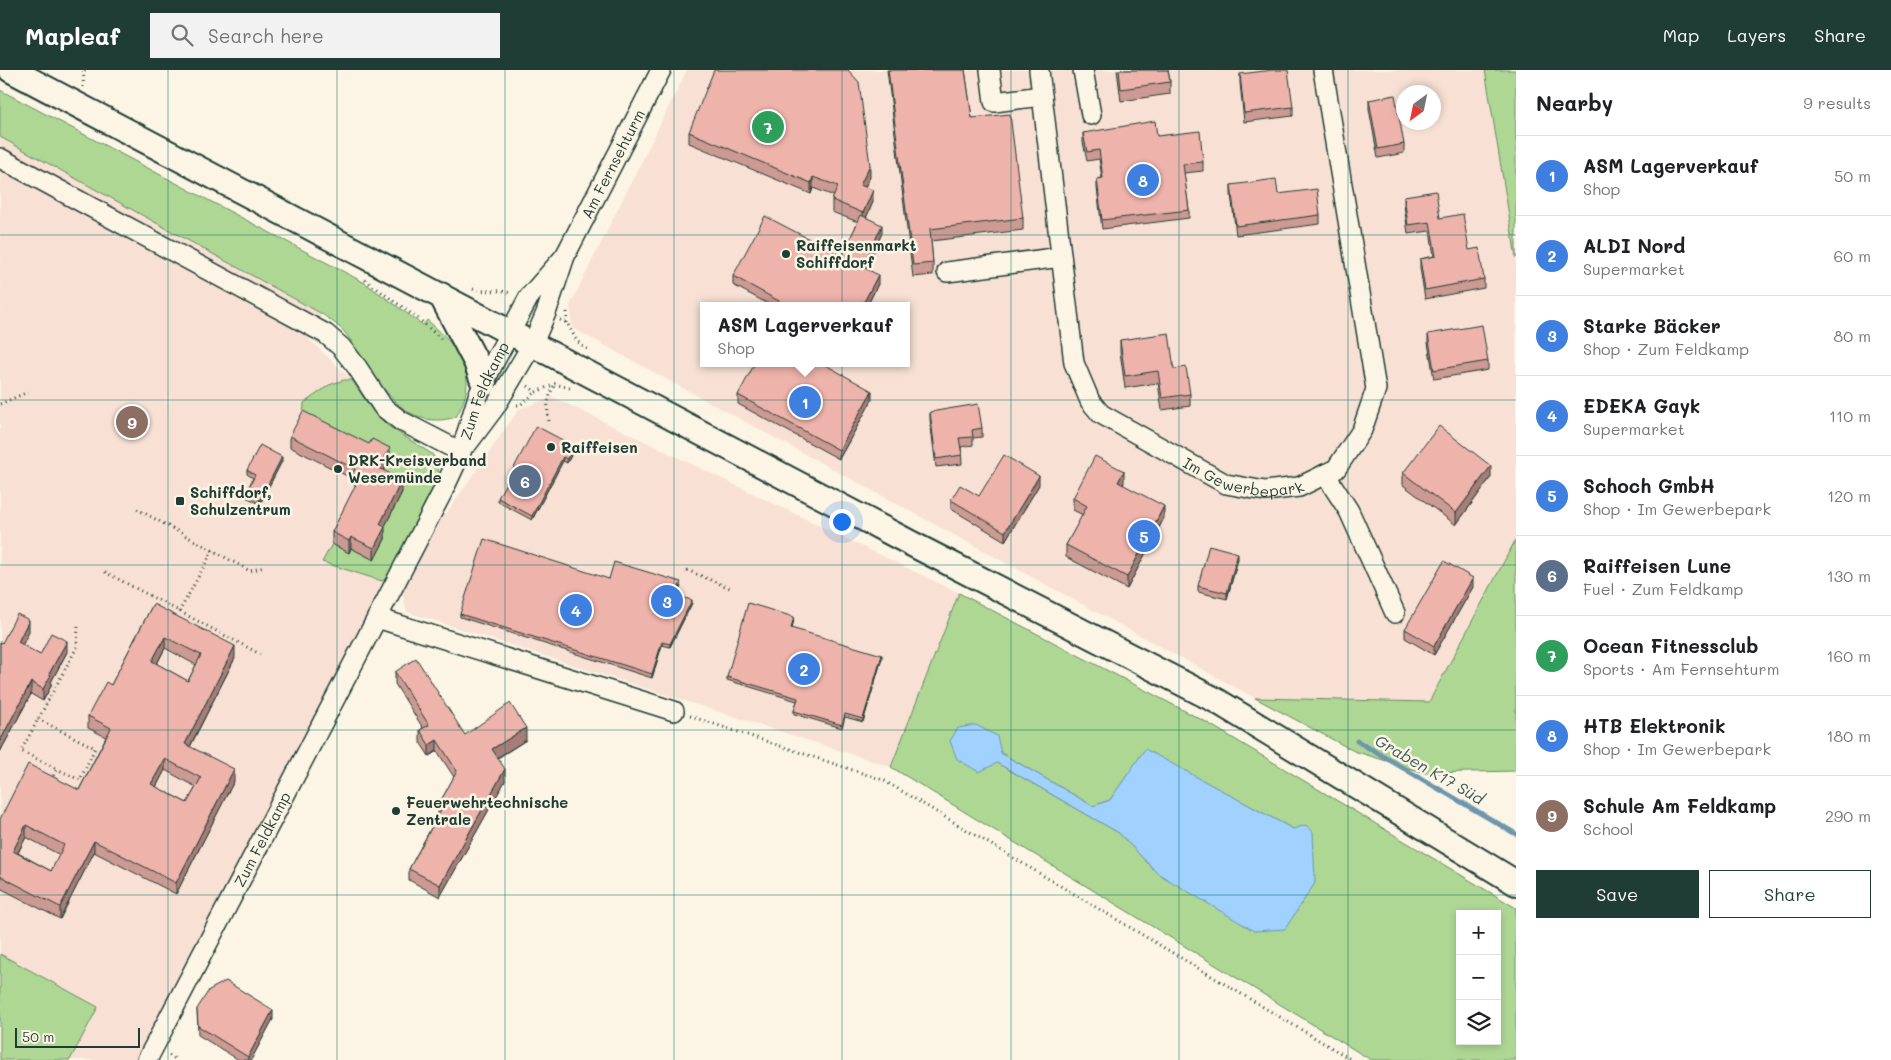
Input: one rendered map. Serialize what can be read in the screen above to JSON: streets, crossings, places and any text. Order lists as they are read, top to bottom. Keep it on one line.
{"streets":{"street":["Am Fernsehturm","Zum Feldkamp","Im Gewerbepark"]},"crossings":[["Am Fernsehturm","Zum Feldkamp"]],"water":["Graben K17 Süd"],"places":{"other":["Raiffeisenmarkt Schiffdorf","Raiffeisen","DRK-Kreisverband Wesermünde","Feuerwehrtechnische Zentrale"],"transit":["Schiffdorf, Schulzentrum"]},"scale_bar":"50 m","north":"bottom left","page":{"header":"Mapleaf","search":"Search here","nav":["Map","Layers","Share"],"heading":["Nearby","9 results"],"pins":["7","8","1","9","6","5","3","4","2"],"list":[{"mark":"1","name":"ASM Lagerverkauf","note":"Shop","value":"50 m"},{"mark":"2","name":"ALDI Nord","note":"Supermarket","value":"60 m"},{"mark":"3","name":"Starke Bäcker","note":"Shop · Zum Feldkamp","value":"80 m"},{"mark":"4","name":"EDEKA Gayk","note":"Supermarket","value":"110 m"},{"mark":"5","name":"Schoch GmbH","note":"Shop · Im Gewerbepark","value":"120 m"},{"mark":"6","name":"Raiffeisen Lune","note":"Fuel · Zum Feldkamp","value":"130 m"},{"mark":"7","name":"Ocean Fitnessclub","note":"Sports · Am Fernsehturm","value":"160 m"},{"mark":"8","name":"HTB Elektronik","note":"Shop · Im Gewerbepark","value":"180 m"},{"mark":"9","name":"Schule Am Feldkamp","note":"School","value":"290 m"}],"popup":["ASM Lagerverkauf","Shop"],"buttons":["Save","Share"],"map_buttons":["+","−"],"scale":"50 m"}}
